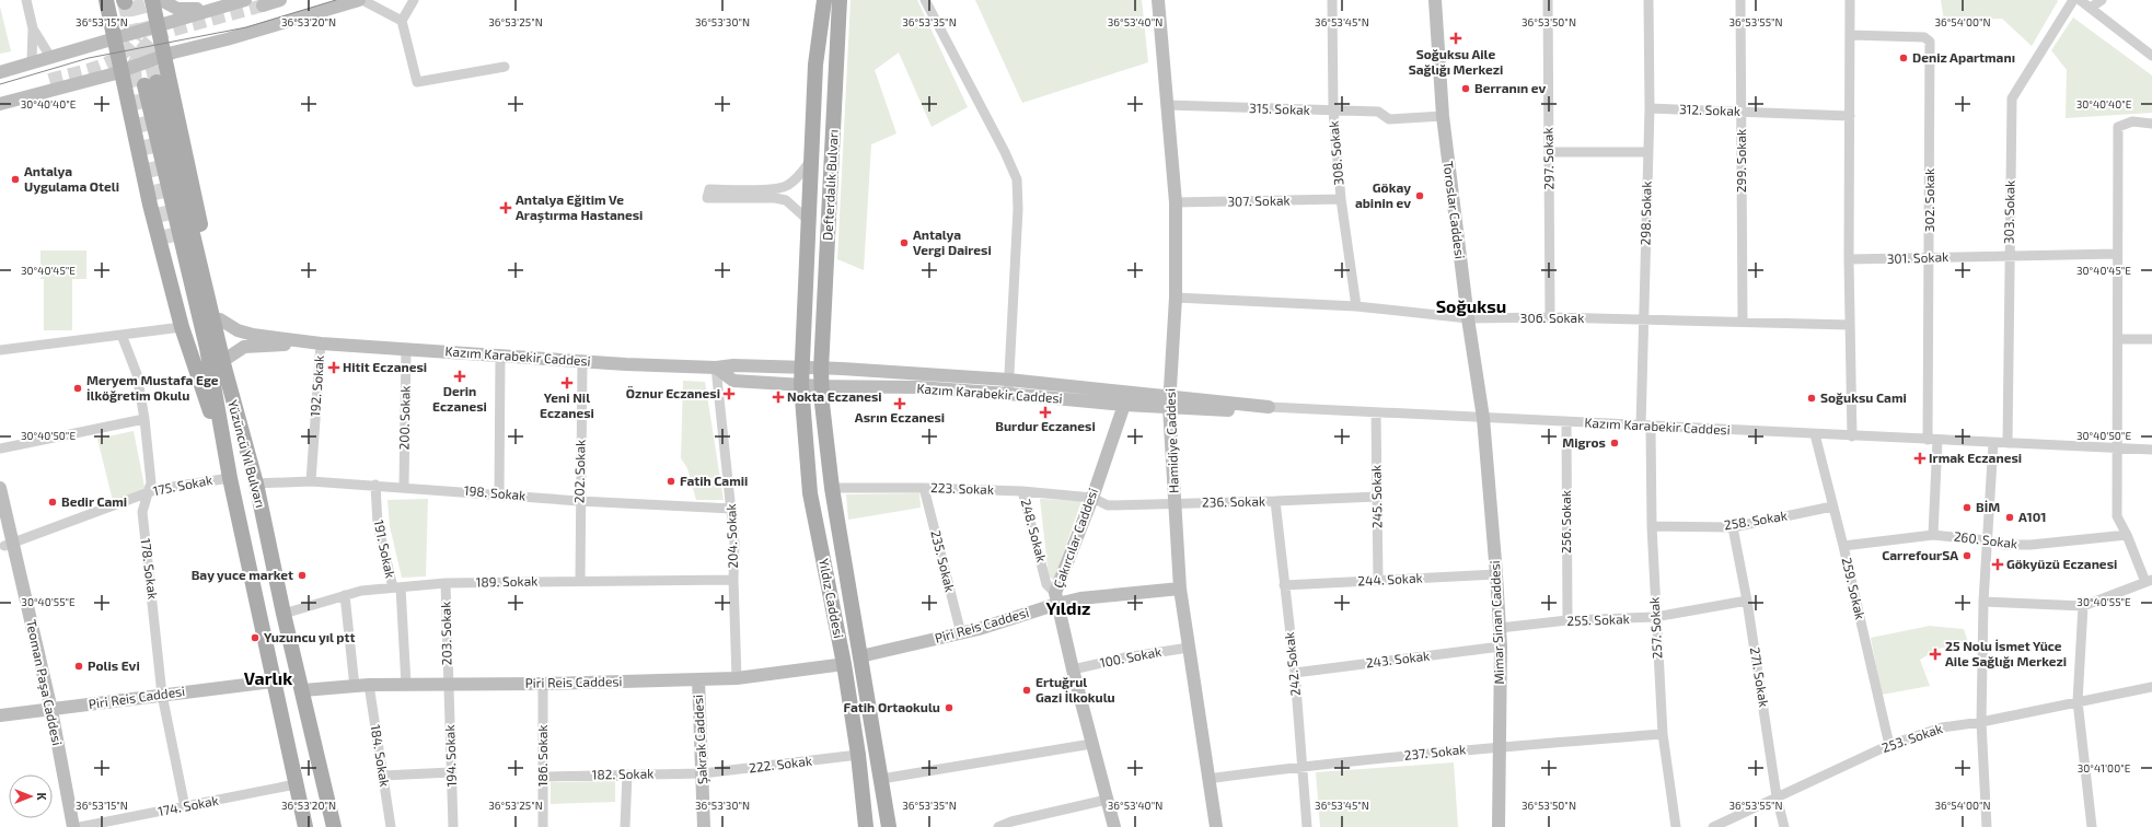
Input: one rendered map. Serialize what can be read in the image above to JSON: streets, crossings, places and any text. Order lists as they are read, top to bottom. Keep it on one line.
{"streets":{"main road":["Defterdalık Bulvarı","Yüzüncü Yıl Bulvarı","Yıldız Caddesi"],"street":["315. Sokak","312. Sokak","308. Sokak","297. Sokak","299. Sokak","302. Sokak","307. Sokak","Toroslar Caddesi","303. Sokak","298. Sokak","301. Sokak","306. Sokak","Kazım Karabekir Caddesi","192. Sokak","200. Sokak","Hamidiye Caddesi","202. Sokak","175. Sokak","223. Sokak","198. Sokak","245. Sokak","236. Sokak","258. Sokak","256. Sokak","248. Sokak","204. Sokak","Çakırcılar Caddesi","260. Sokak","191. Sokak","235. Sokak","178. Sokak","244. Sokak","189. Sokak","259. Sokak","255. Sokak","Mimar Sinan Caddesi","Piri Reis Caddesi","257. Sokak","203. Sokak","100. Sokak","243. Sokak","242. Sokak","271. Sokak","Teoman Paşa Caddesi","253. Sokak","Şakrak Caddesi","237. Sokak","184. Sokak","194. Sokak","186. Sokak","222. Sokak","182. Sokak","174. Sokak"]},"crossings":[["315. Sokak","308. Sokak"],["315. Sokak","Toroslar Caddesi"],["315. Sokak","Hamidiye Caddesi"],["312. Sokak","299. Sokak"],["312. Sokak","298. Sokak"],["308. Sokak","307. Sokak"],["308. Sokak","306. Sokak"],["297. Sokak","306. Sokak"],["299. Sokak","306. Sokak"],["Defterdalık Bulvarı","Kazım Karabekir Caddesi"],["Defterdalık Bulvarı","Yıldız Caddesi"],["302. Sokak","301. Sokak"],["302. Sokak","Kazım Karabekir Caddesi"],["307. Sokak","Hamidiye Caddesi"],["Toroslar Caddesi","306. Sokak"],["Toroslar Caddesi","Kazım Karabekir Caddesi"],["Toroslar Caddesi","Mimar Sinan Caddesi"],["303. Sokak","301. Sokak"],["303. Sokak","Kazım Karabekir Caddesi"],["298. Sokak","306. Sokak"],["298. Sokak","Kazım Karabekir Caddesi"],["298. Sokak","257. Sokak"],["306. Sokak","Hamidiye Caddesi"],["Kazım Karabekir Caddesi","192. Sokak"],["Kazım Karabekir Caddesi","200. Sokak"],["Kazım Karabekir Caddesi","Hamidiye Caddesi"],["Kazım Karabekir Caddesi","202. Sokak"],["Kazım Karabekir Caddesi","245. Sokak"],["Kazım Karabekir Caddesi","256. Sokak"],["Kazım Karabekir Caddesi","204. Sokak"],["Kazım Karabekir Caddesi","Çakırcılar Caddesi"],["Kazım Karabekir Caddesi","259. Sokak"],["Kazım Karabekir Caddesi","Yıldız Caddesi"],["Kazım Karabekir Caddesi","Mimar Sinan Caddesi"],["Kazım Karabekir Caddesi","257. Sokak"],["192. Sokak","198. Sokak"],["200. Sokak","198. Sokak"],["Hamidiye Caddesi","236. Sokak"],["Hamidiye Caddesi","Piri Reis Caddesi"],["Hamidiye Caddesi","100. Sokak"],["Hamidiye Caddesi","237. Sokak"],["Yüzüncü Yıl Bulvarı","175. Sokak"],["Yüzüncü Yıl Bulvarı","198. Sokak"],["Yüzüncü Yıl Bulvarı","189. Sokak"],["Yüzüncü Yıl Bulvarı","Piri Reis Caddesi"],["Yüzüncü Yıl Bulvarı","174. Sokak"],["202. Sokak","198. Sokak"],["202. Sokak","189. Sokak"],["175. Sokak","178. Sokak"],["175. Sokak","Teoman Paşa Caddesi"],["223. Sokak","236. Sokak"],["223. Sokak","248. Sokak"],["223. Sokak","Çakırcılar Caddesi"],["223. Sokak","235. Sokak"],["223. Sokak","Yıldız Caddesi"],["198. Sokak","204. Sokak"],["198. Sokak","191. Sokak"],["245. Sokak","236. Sokak"],["245. Sokak","244. Sokak"],["236. Sokak","Çakırcılar Caddesi"],["236. Sokak","242. Sokak"],["258. Sokak","259. Sokak"],["258. Sokak","257. Sokak"],["258. Sokak","271. Sokak"],["256. Sokak","255. Sokak"],["248. Sokak","Çakırcılar Caddesi"],["248. Sokak","Piri Reis Caddesi"],["204. Sokak","189. Sokak"],["204. Sokak","Piri Reis Caddesi"],["Çakırcılar Caddesi","Piri Reis Caddesi"],["Çakırcılar Caddesi","100. Sokak"],["260. Sokak","259. Sokak"],["191. Sokak","189. Sokak"],["191. Sokak","Piri Reis Caddesi"],["235. Sokak","Piri Reis Caddesi"],["178. Sokak","Piri Reis Caddesi"],["178. Sokak","174. Sokak"],["244. Sokak","Mimar Sinan Caddesi"],["244. Sokak","242. Sokak"],["189. Sokak","203. Sokak"],["259. Sokak","253. Sokak"],["Yıldız Caddesi","Piri Reis Caddesi"],["Yıldız Caddesi","222. Sokak"],["255. Sokak","Mimar Sinan Caddesi"],["255. Sokak","257. Sokak"],["255. Sokak","271. Sokak"],["Mimar Sinan Caddesi","243. Sokak"],["Mimar Sinan Caddesi","237. Sokak"],["Piri Reis Caddesi","203. Sokak"],["Piri Reis Caddesi","Teoman Paşa Caddesi"],["Piri Reis Caddesi","Şakrak Caddesi"],["Piri Reis Caddesi","184. Sokak"],["Piri Reis Caddesi","194. Sokak"],["Piri Reis Caddesi","186. Sokak"],["257. Sokak","237. Sokak"],["203. Sokak","194. Sokak"],["243. Sokak","242. Sokak"],["242. Sokak","237. Sokak"],["271. Sokak","253. Sokak"],["Şakrak Caddesi","222. Sokak"],["Şakrak Caddesi","182. Sokak"],["186. Sokak","182. Sokak"],["222. Sokak","182. Sokak"]],"districts":["Soğuksu","Yıldız","Varlık"],"places":{"health":["Soğuksu Aile Sağlığı Merkezi","Antalya Eğitim Ve Araştırma Hastanesi","Hitit Eczanesi","Derin Eczanesi","Yeni Nil Eczanesi","Öznur Eczanesi","Nokta Eczanesi","Asrın Eczanesi","Burdur Eczanesi","Irmak Eczanesi","Gökyüzü Eczanesi","25 Nolu İsmet Yüce Aile Sağlığı Merkezi"],"other":["Deniz Apartmanı","Berranın ev","Antalya Uygulama Oteli","Gökay abinin ev","Antalya Vergi Dairesi","Meryem Mustafa Ege İlköğretim Okulu","Soğuksu Cami","Migros","Fatih Camii","Bedir Cami","BİM","A101","CarrefourSA","Bay yuce market","Yuzuncu yıl ptt","Polis Evi","Ertuğrul Gazi İlkokulu","Fatih Ortaokulu"]},"north":"right","coordinates":["36°53'15\"N","36°53'20\"N","36°53'25\"N","36°53'30\"N","36°53'35\"N","36°53'40\"N","36°53'45\"N","36°53'50\"N","36°53'55\"N","36°54'00\"N","30°40'40\"E","30°40'45\"E","30°40'50\"E","30°40'55\"E","30°41'00\"E"]}
